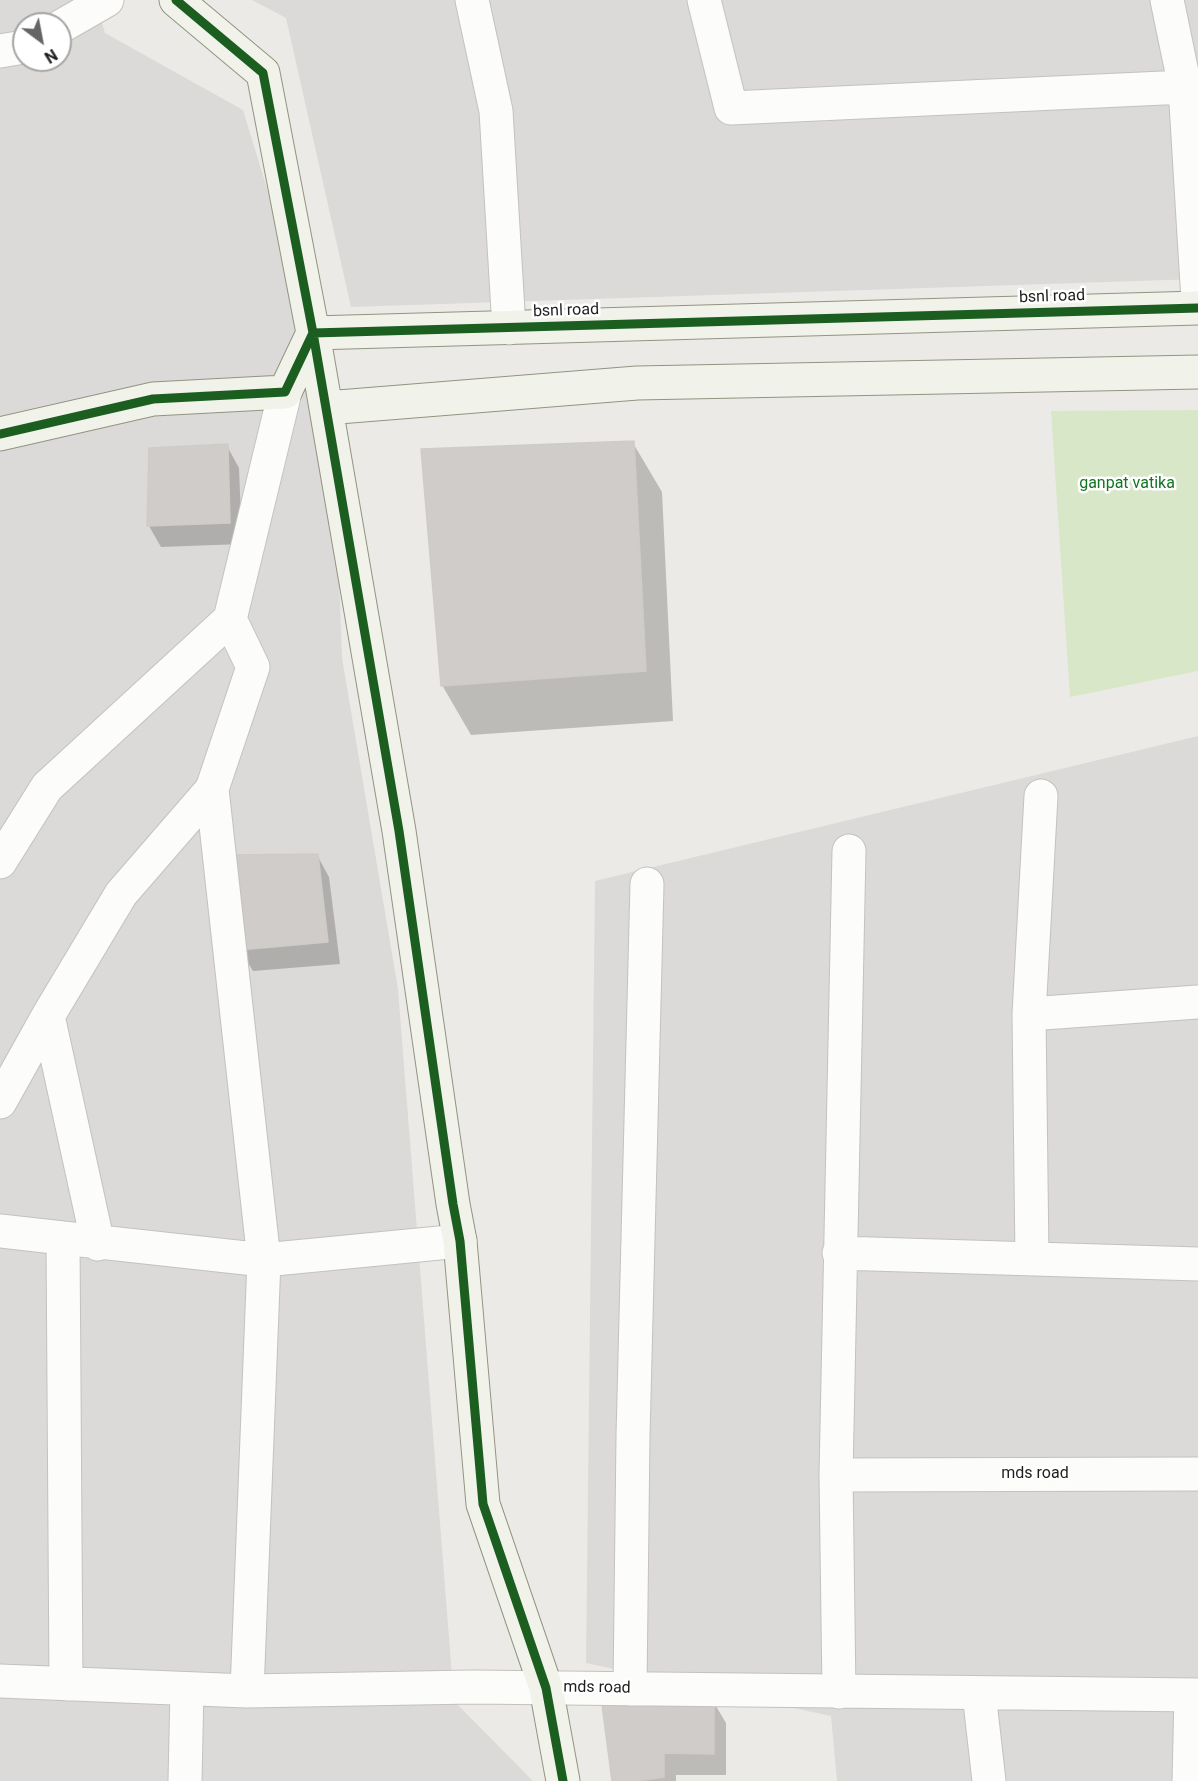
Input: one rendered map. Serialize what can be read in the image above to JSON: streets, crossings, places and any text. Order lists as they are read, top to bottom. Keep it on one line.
{"streets":{"street":["bsnl road","mds road"]},"parks":["ganpat vatika"],"north":"bottom right"}
